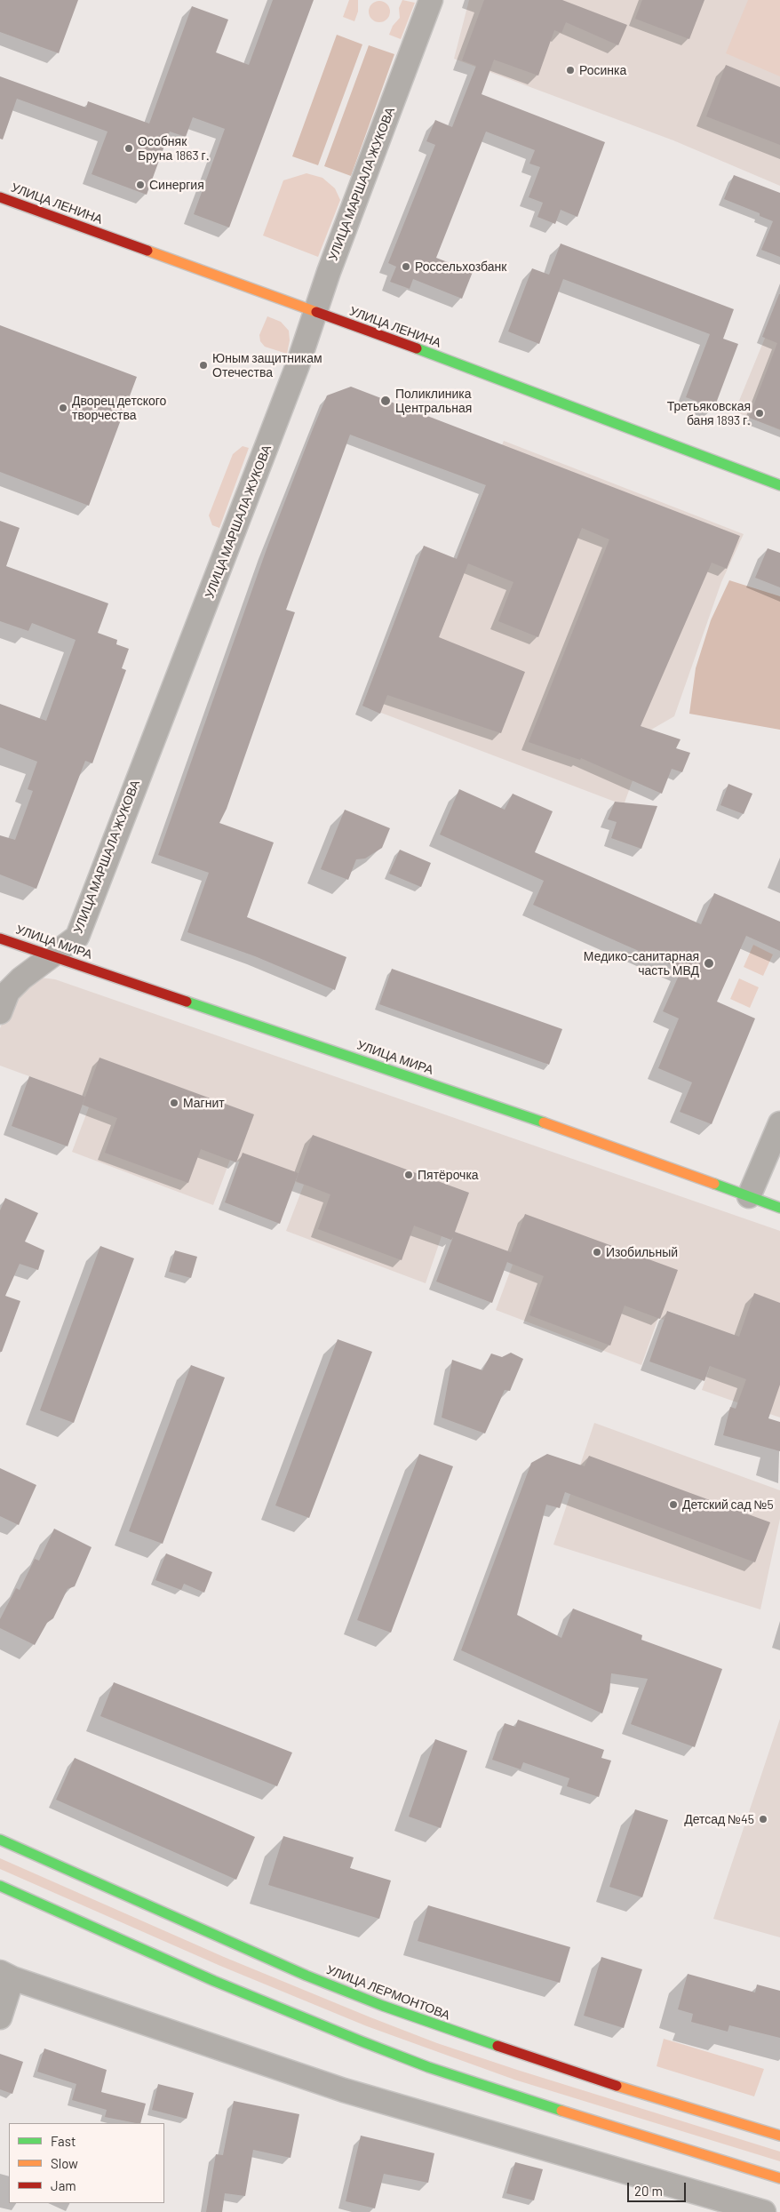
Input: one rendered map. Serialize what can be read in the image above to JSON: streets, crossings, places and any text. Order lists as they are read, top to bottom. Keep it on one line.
{"streets":{"main road":["УЛИЦА ЛЕНИНА","УЛИЦА МИРА","УЛИЦА ЛЕРМОНТОВА"],"street":["УЛИЦА МАРШАЛА ЖУКОВА"]},"crossings":[["УЛИЦА МАРШАЛА ЖУКОВА","УЛИЦА ЛЕНИНА"],["УЛИЦА МАРШАЛА ЖУКОВА","УЛИЦА МИРА"]],"places":["Росинка","Особняк Бруна 1863 г.","Синергия","Россельхозбанк","Юным защитникам Отечества","Поликлиника Центральная","Дворец детского творчества","Третьяковская баня 1893 г.","Медико-санитарная часть МВД","Магнит","Пятёрочка","Изобильный","Детский сад №5","Детсад №45"],"legend":["Fast","Slow","Jam"],"scale_bar":"20 m"}
